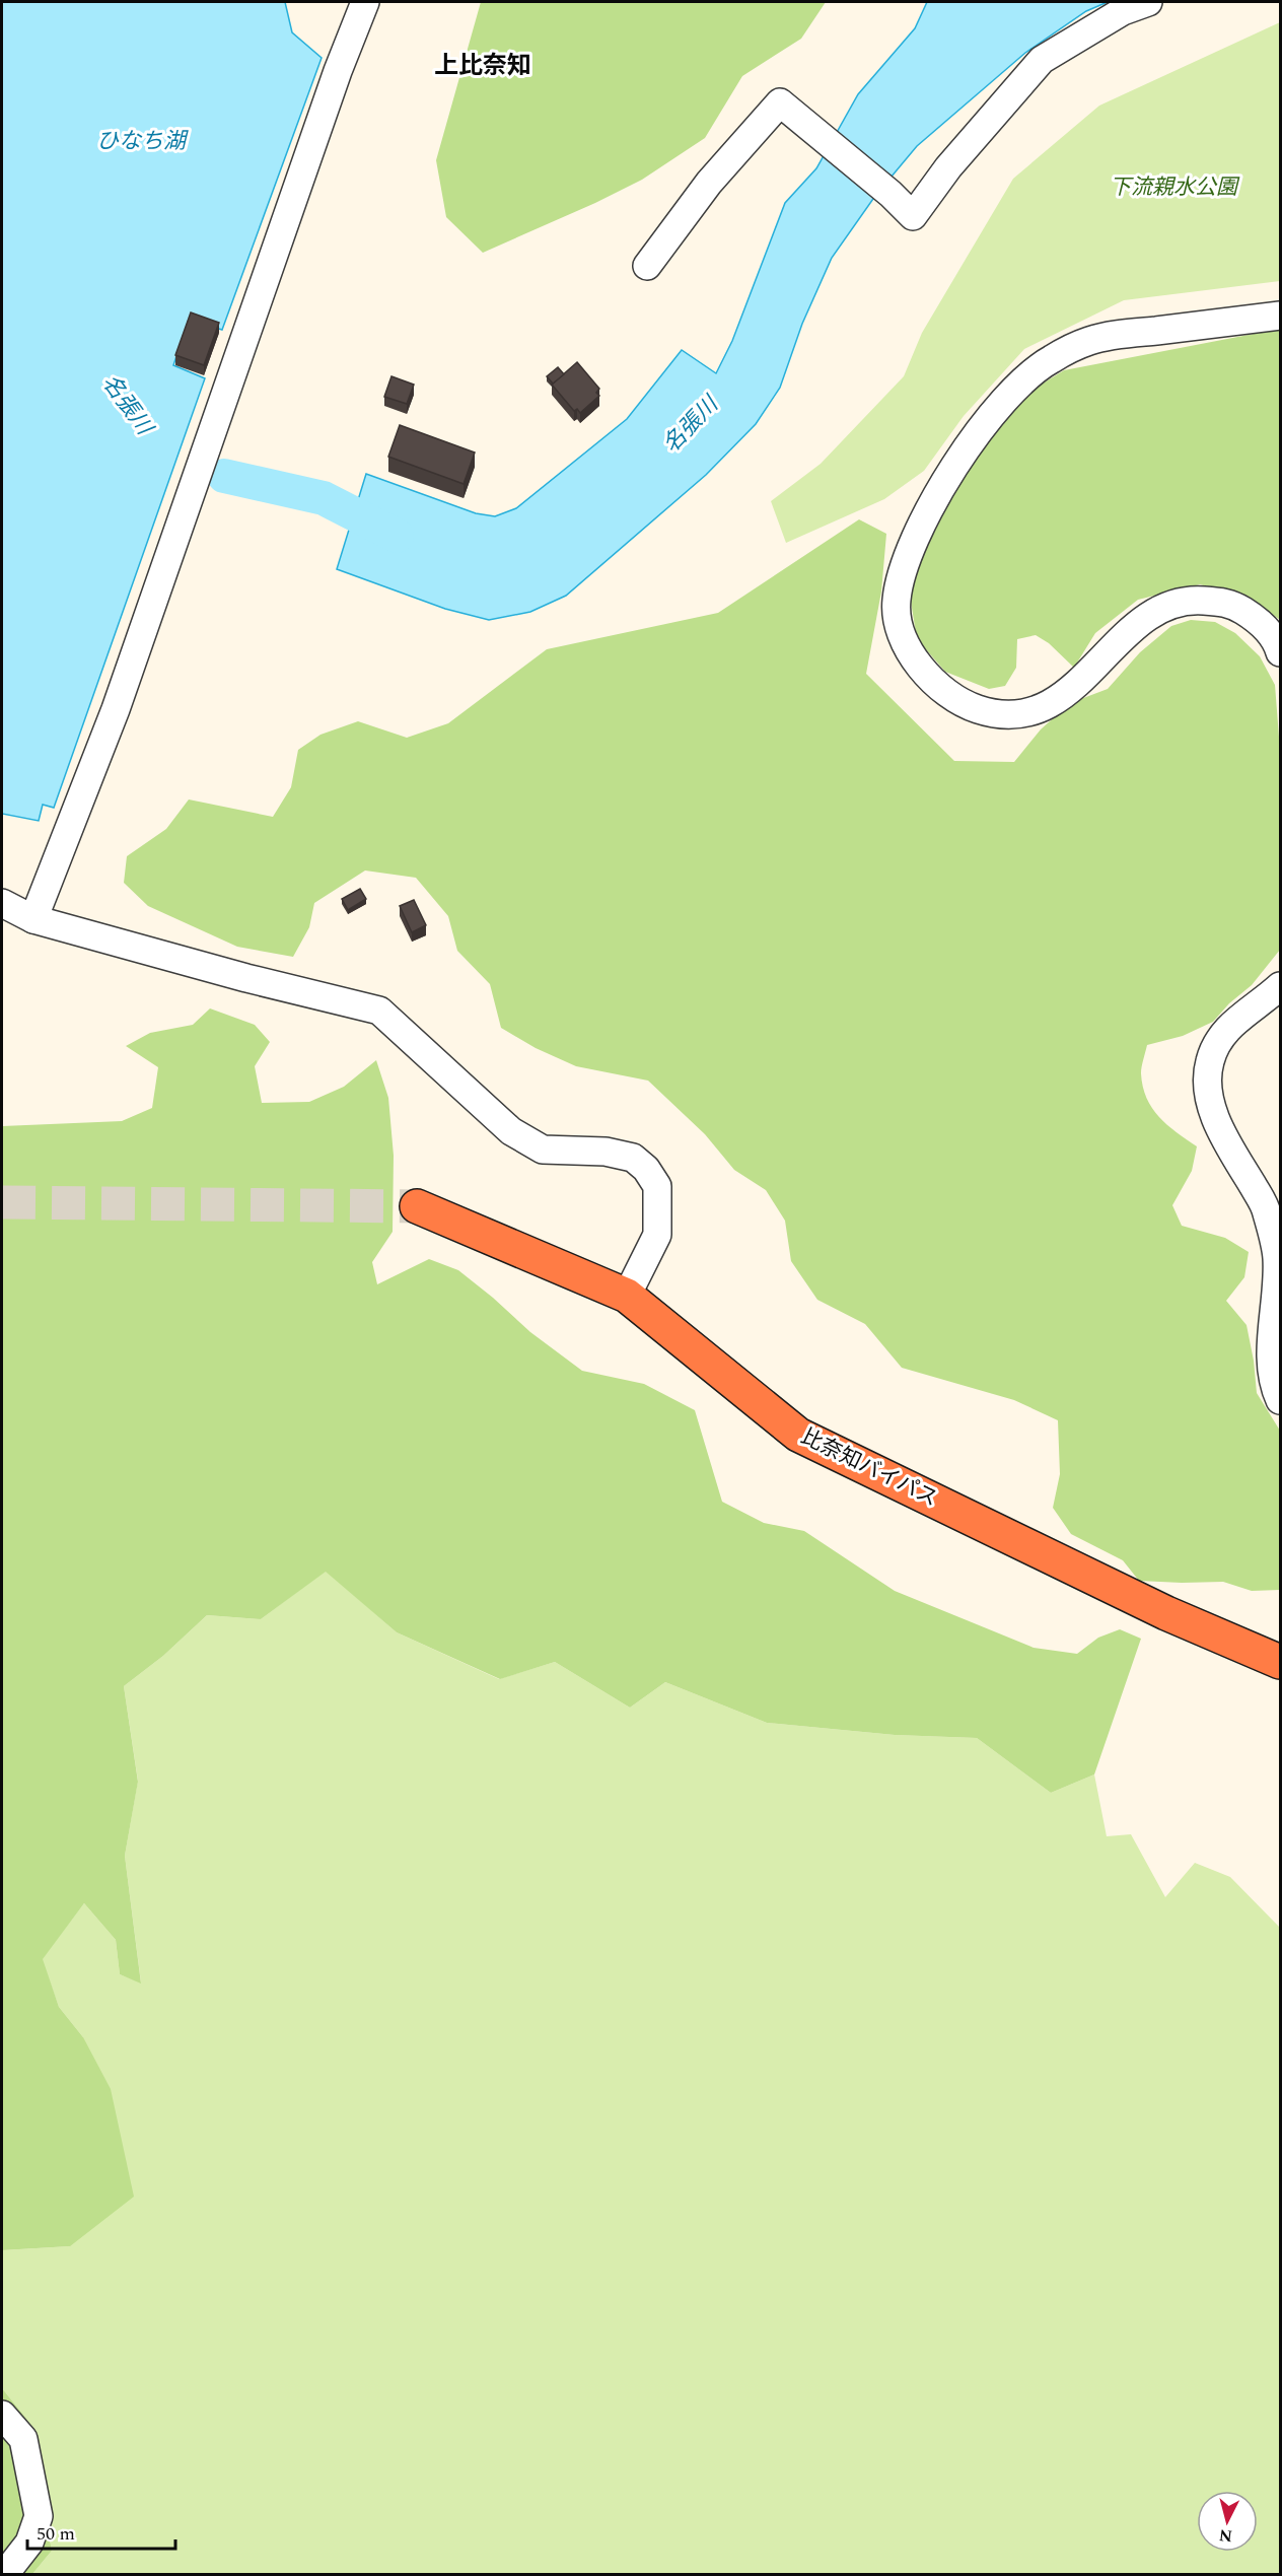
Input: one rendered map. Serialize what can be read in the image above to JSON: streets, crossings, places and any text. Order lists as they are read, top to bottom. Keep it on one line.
{"streets":{"highway":["比奈知バイパス"]},"districts":["上比奈知"],"water":["ひなち湖","名張川"],"parks":["下流親水公園"],"scale_bar":"50 m","north":"bottom"}
